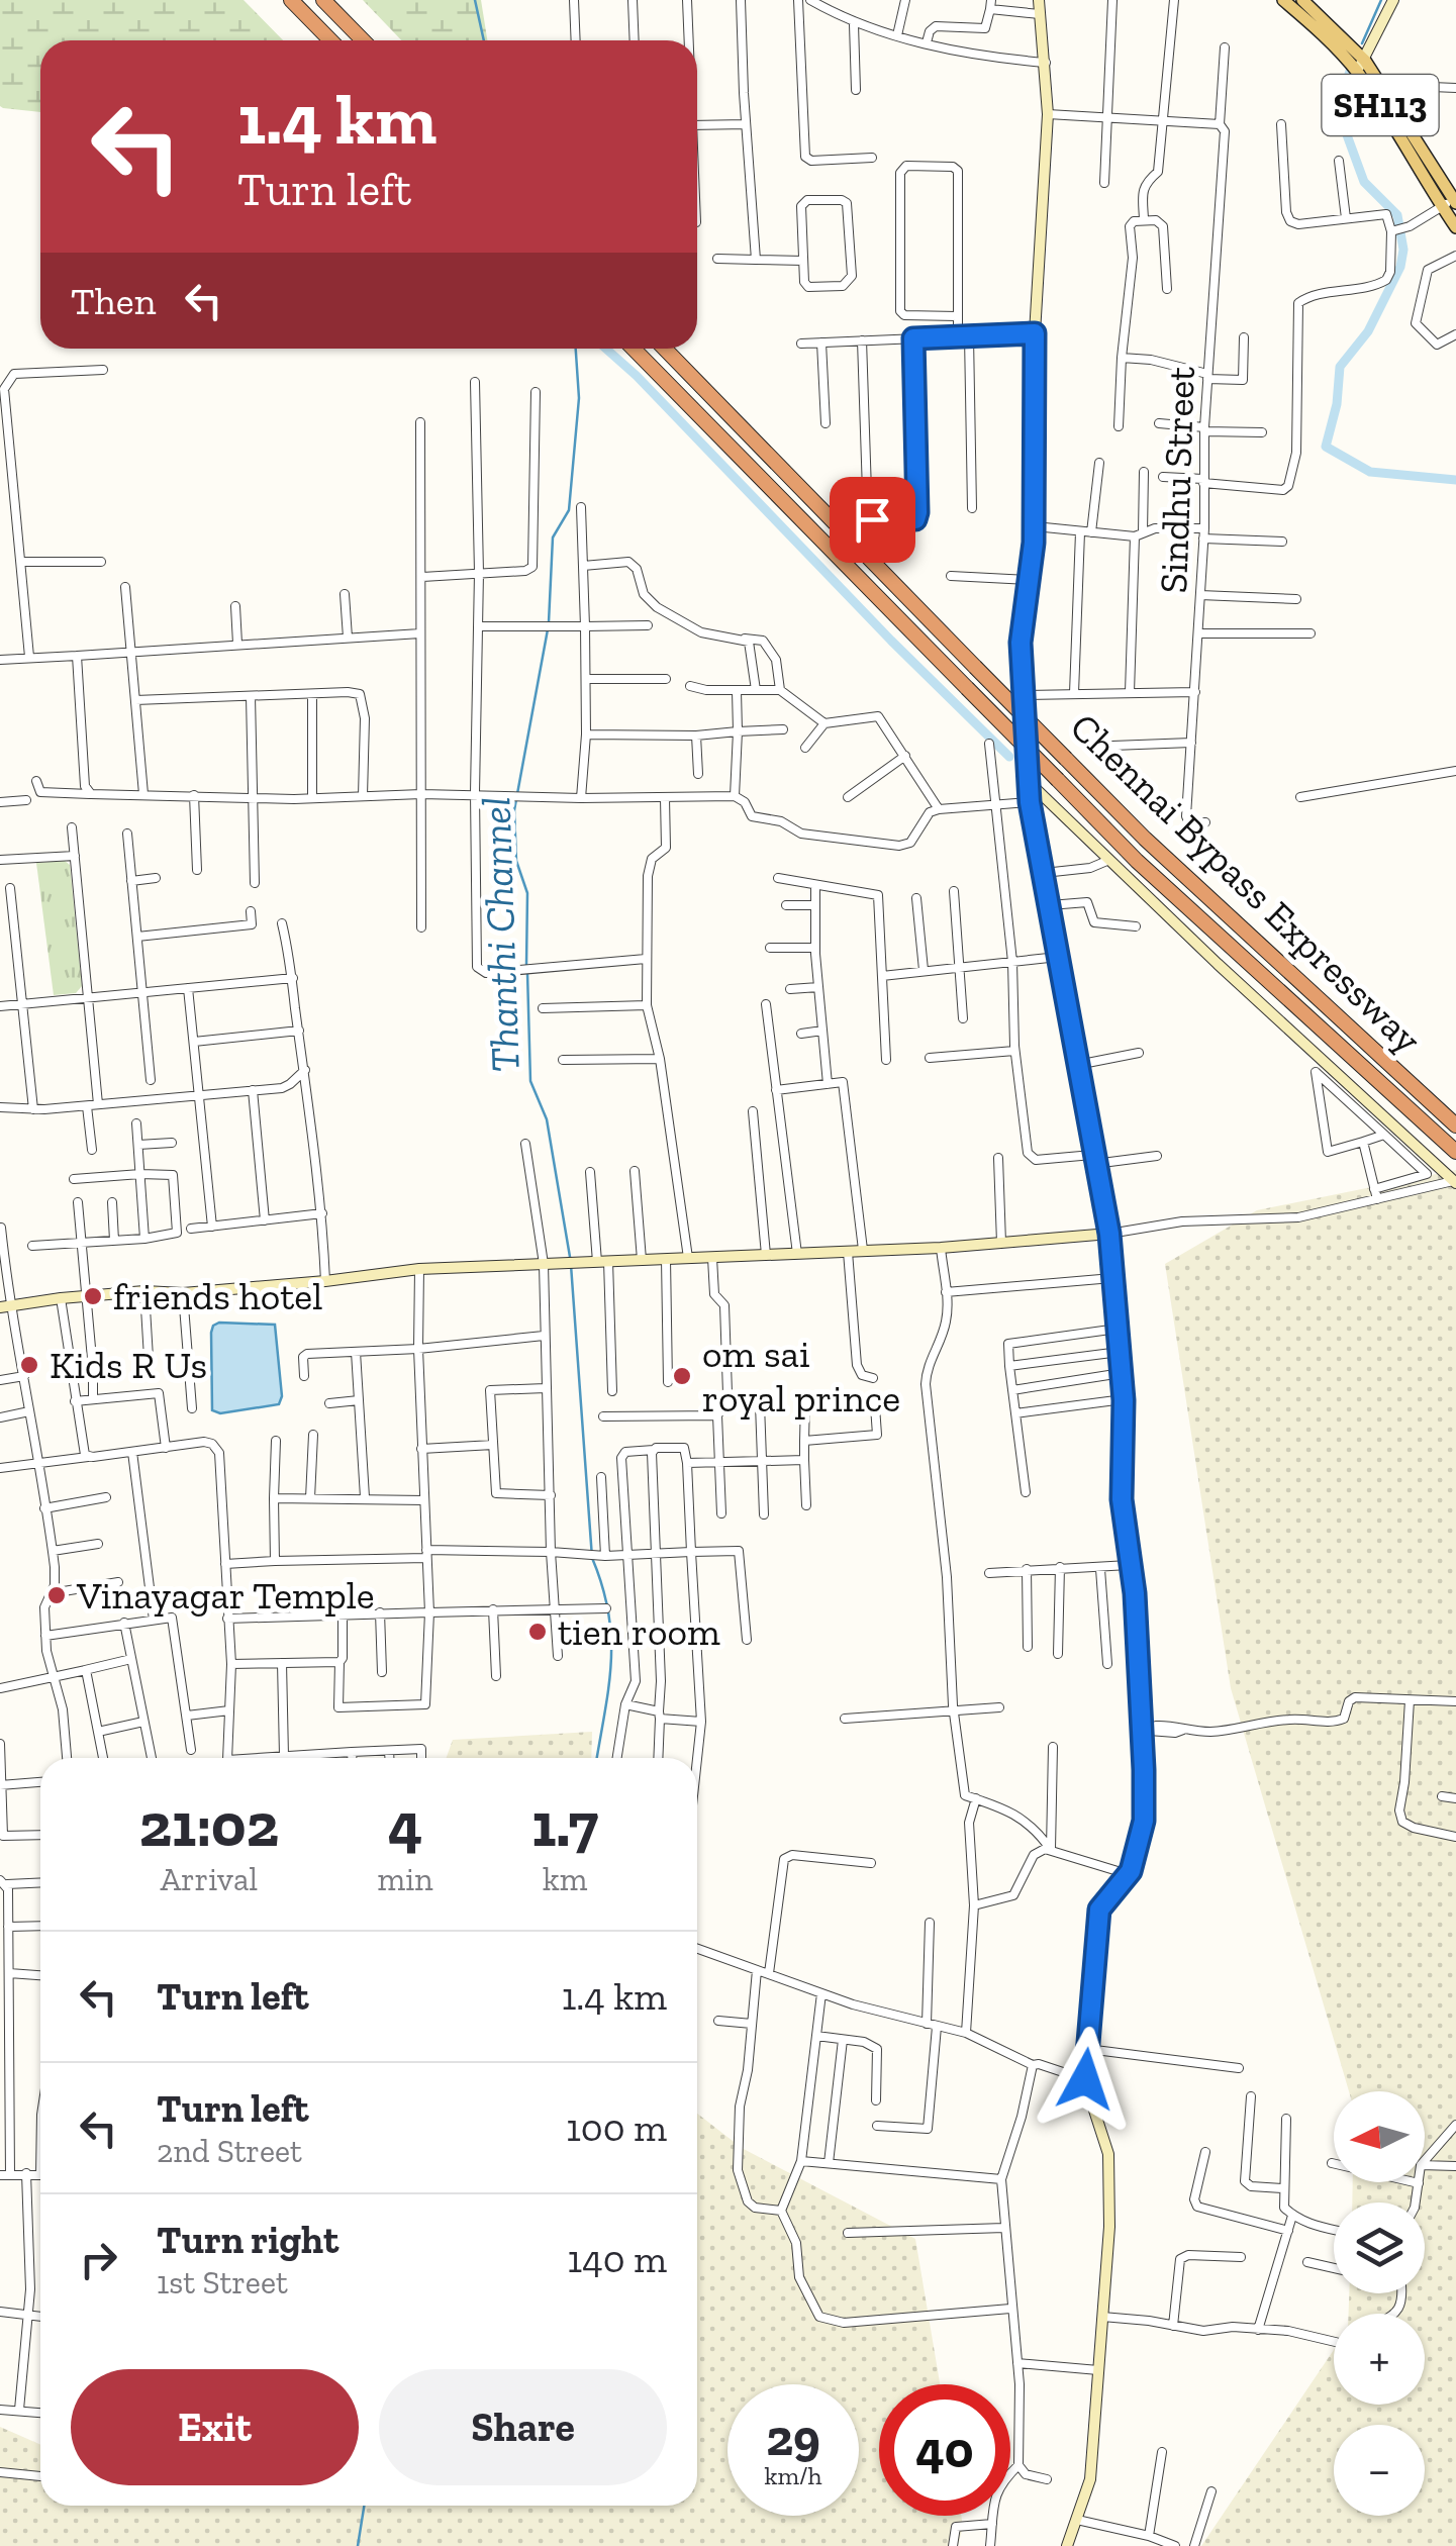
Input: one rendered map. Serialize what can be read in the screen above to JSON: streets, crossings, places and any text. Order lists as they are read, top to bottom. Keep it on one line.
{"streets":{"highway":["Chennai Bypass Expressway"],"main road":["SH113"],"street":["Sindhu Street"]},"water":["Thanthi Channel"],"places":["friends hotel","Kids R Us","om sai royal prince","Vinayagar Temple","tien room"],"north":"left","page":{"turn":["1.4 km","Turn left"],"then":"Then","eta":["21:02","Arrival","4","min","1.7","km"],"list":[{"name":"Turn left","value":"1.4 km"},{"name":"Turn left","note":"2nd Street","value":"100 m"},{"name":"Turn right","note":"1st Street","value":"140 m"}],"map_buttons":["+","−"],"buttons":["Exit","Share"],"speed":"29 km/h","limit":"40"}}
